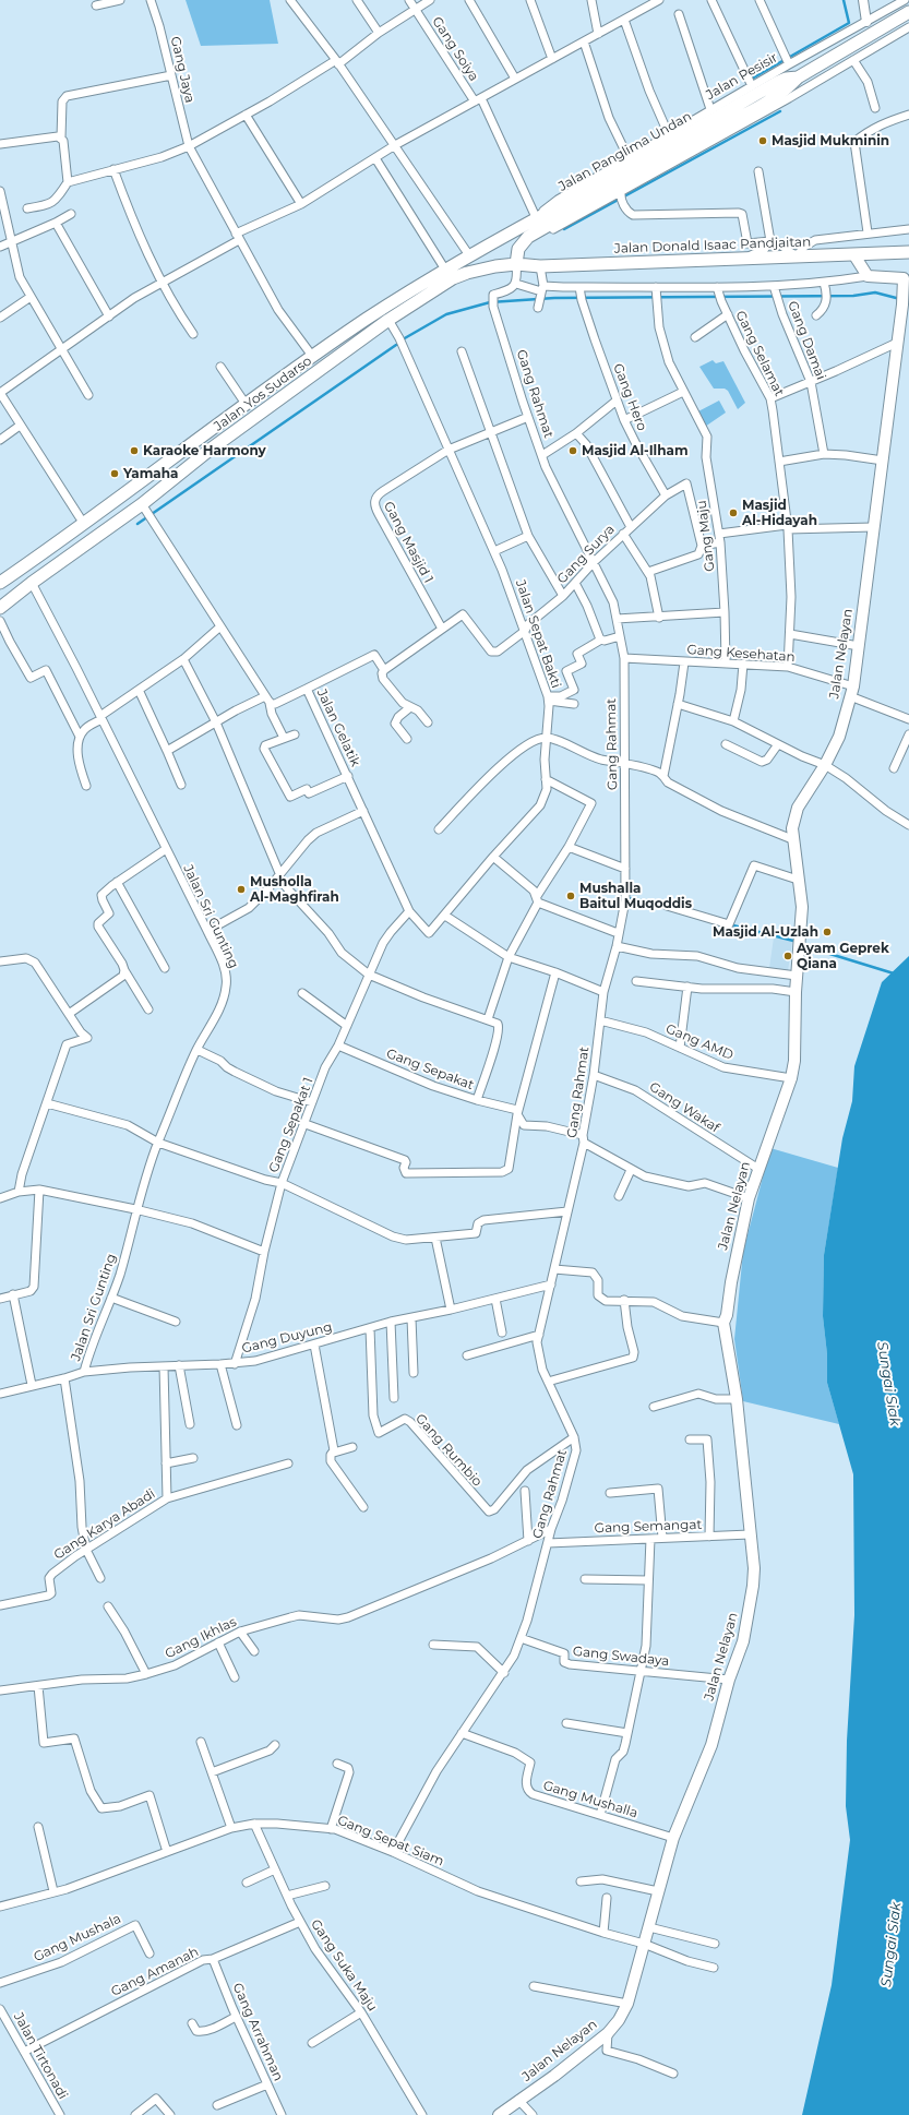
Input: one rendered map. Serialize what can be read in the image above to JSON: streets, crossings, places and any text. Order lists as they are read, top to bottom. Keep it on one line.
{"streets":{"main road":["Jalan Panglima Undan","Jalan Donald Isaac Pandjaitan","Jalan Yos Sudarso","Jalan Nelayan"],"street":["Gang Soiya","Gang Jaya","Jalan Pesisir","Gang Damai","Gang Selamat","Gang Rahmat","Gang Hero","Gang Maju","Gang Masjid 1","Gang Surya","Jalan Sepat Bakti","Gang Kesehatan","Jalan Gelatik","Jalan Sri Gunting","Gang AMD","Gang Sepakat","Gang Wakaf","Gang Sepakat 1","Gang Duyung","Gang Rumbio","Gang Karya Abadi","Gang Semangat","Gang Ikhlas","Gang Swadaya","Gang Mushalla","Gang Sepat Siam","Gang Mushala","Gang Suka Maju","Gang Amanah","Gang Arrahman","Jalan Tirtonadi"]},"crossings":[["Gang Soiya","Jalan Pesisir"],["Gang Soiya","Jalan Panglima Undan"],["Gang Jaya","Jalan Yos Sudarso"],["Jalan Pesisir","Jalan Panglima Undan"],["Jalan Panglima Undan","Jalan Donald Isaac Pandjaitan"],["Jalan Panglima Undan","Jalan Yos Sudarso"],["Jalan Donald Isaac Pandjaitan","Jalan Yos Sudarso"],["Gang Selamat","Gang Kesehatan"],["Jalan Yos Sudarso","Jalan Sepat Bakti"],["Jalan Yos Sudarso","Jalan Sri Gunting"],["Gang Rahmat","Gang Surya"],["Gang Rahmat","Gang Kesehatan"],["Gang Rahmat","Gang AMD"],["Gang Rahmat","Gang Sepakat"],["Gang Rahmat","Gang Wakaf"],["Gang Rahmat","Gang Duyung"],["Gang Rahmat","Gang Rumbio"],["Gang Rahmat","Gang Semangat"],["Gang Rahmat","Gang Ikhlas"],["Gang Rahmat","Gang Swadaya"],["Gang Rahmat","Gang Mushalla"],["Gang Rahmat","Gang Sepat Siam"],["Gang Hero","Gang Surya"],["Gang Maju","Gang Kesehatan"],["Gang Masjid 1","Gang Surya"],["Gang Masjid 1","Jalan Sepat Bakti"],["Gang Surya","Jalan Sepat Bakti"],["Jalan Sepat Bakti","Jalan Gelatik"],["Jalan Sepat Bakti","Gang Sepakat 1"],["Gang Kesehatan","Jalan Nelayan"],["Jalan Nelayan","Gang AMD"],["Jalan Nelayan","Gang Sepakat"],["Jalan Nelayan","Gang Wakaf"],["Jalan Nelayan","Gang Semangat"],["Jalan Nelayan","Gang Swadaya"],["Jalan Nelayan","Gang Mushalla"],["Jalan Nelayan","Gang Sepat Siam"],["Jalan Gelatik","Gang Sepakat 1"],["Jalan Sri Gunting","Gang Duyung"],["Gang Sepakat","Gang Sepakat 1"],["Gang Sepakat 1","Gang Duyung"],["Gang Duyung","Gang Rumbio"],["Gang Sepat Siam","Gang Suka Maju"],["Gang Suka Maju","Gang Amanah"],["Gang Amanah","Gang Arrahman"],["Gang Amanah","Jalan Tirtonadi"]],"water":["Sungai Siak"],"places":["Masjid Mukminin","Karaoke Harmony","Masjid Al-Ilham","Yamaha","Masjid Al-Hidayah","Musholla Al-Maghfirah","Mushalla Baitul Muqoddis","Masjid Al-Uzlah","Ayam Geprek Qiana"]}
